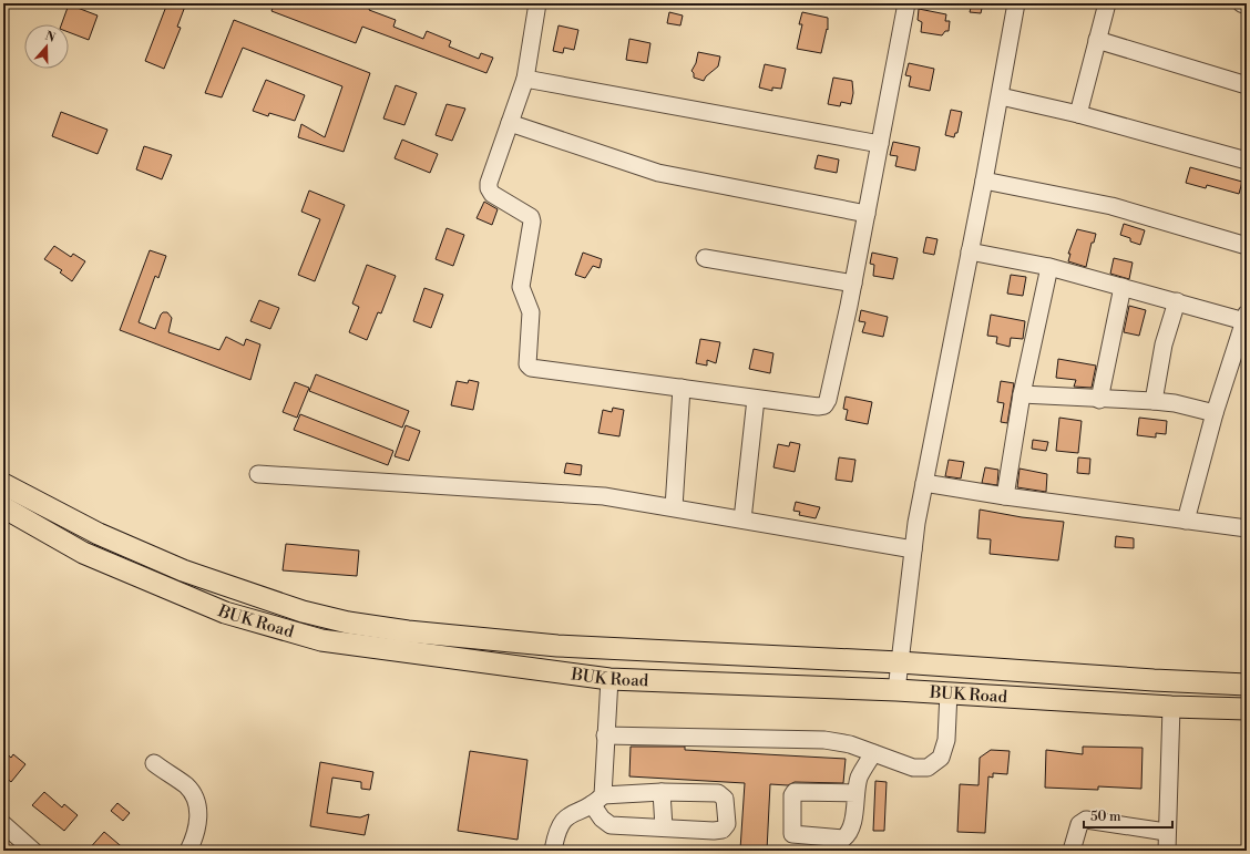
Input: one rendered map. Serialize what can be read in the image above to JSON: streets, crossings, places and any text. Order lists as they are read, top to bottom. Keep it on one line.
{"streets":{"main road":["BUK Road"]},"scale_bar":"50 m","north":"top"}
